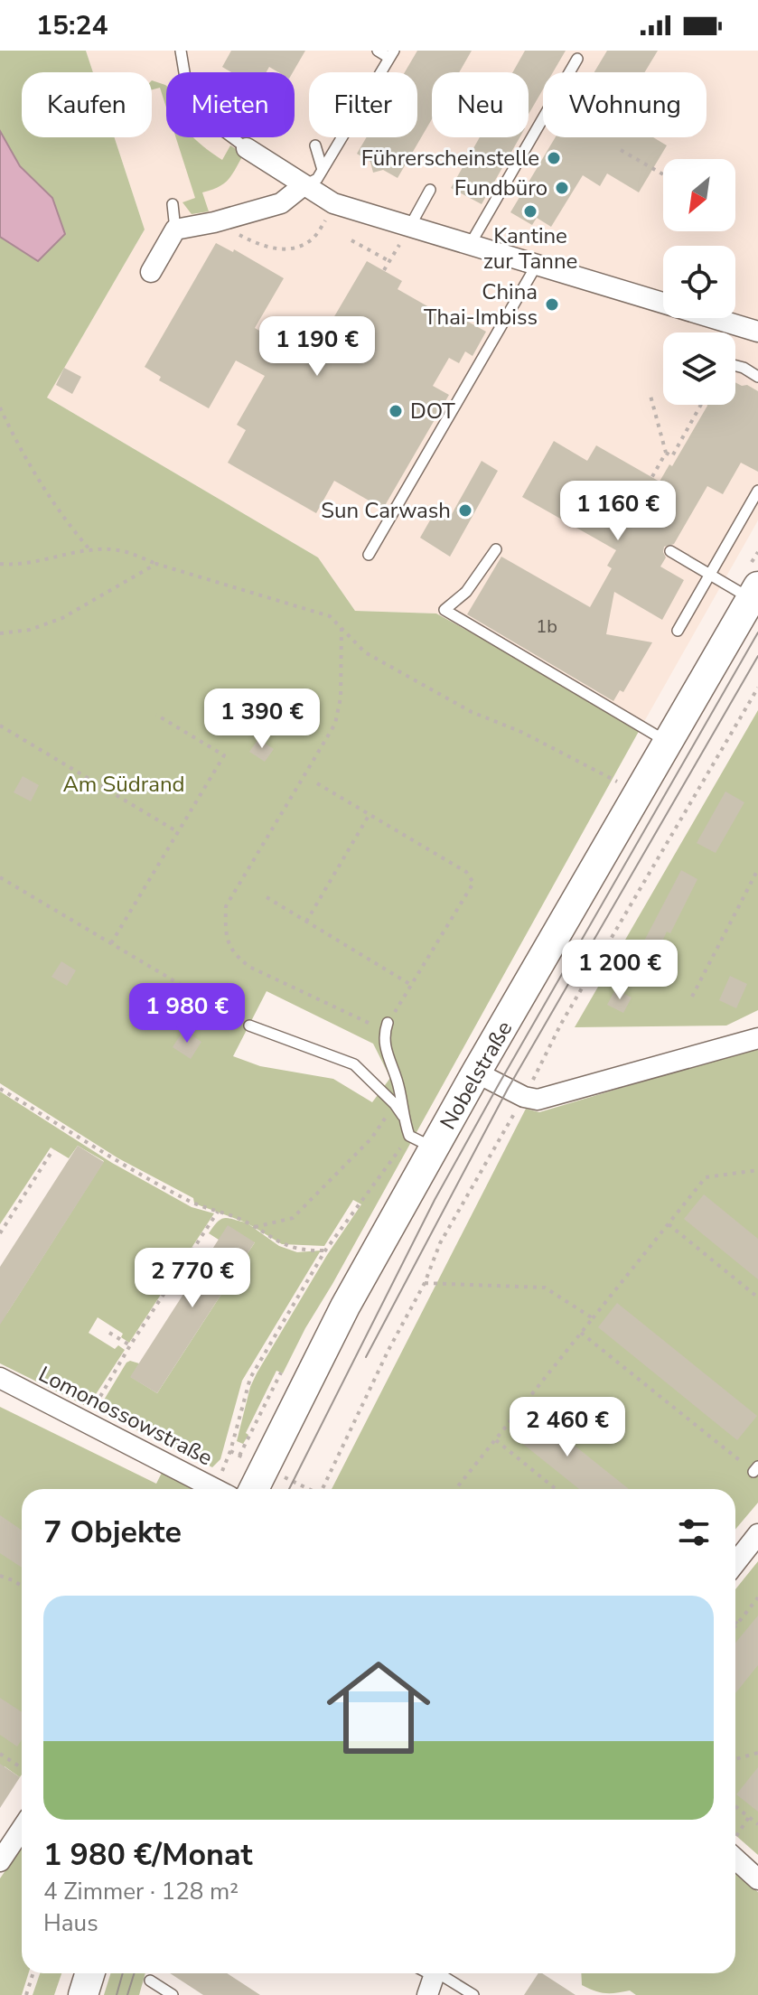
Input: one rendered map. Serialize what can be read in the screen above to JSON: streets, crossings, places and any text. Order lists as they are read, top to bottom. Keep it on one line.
{"streets":{"main road":["Nobelstraße"],"street":["Lomonossowstraße"]},"parks":["Am Südrand"],"places":["Führerscheinstelle","Fundbüro","Kantine zur Tanne","China Thai-Imbiss","DOT","Sun Carwash"],"house_numbers":["1b"],"north":"bottom left","page":{"status":"15:24","chip":["Kaufen","Mieten","Filter","Neu","Wohnung"],"price":["1 190 €","1 160 €","1 390 €","1 200 €","1 980 €","2 770 €","2 460 €"],"heading":"7 Objekte","list":[{"name":"1 980 €/Monat","note":"4 Zimmer · 128 m² · Haus"}]}}
